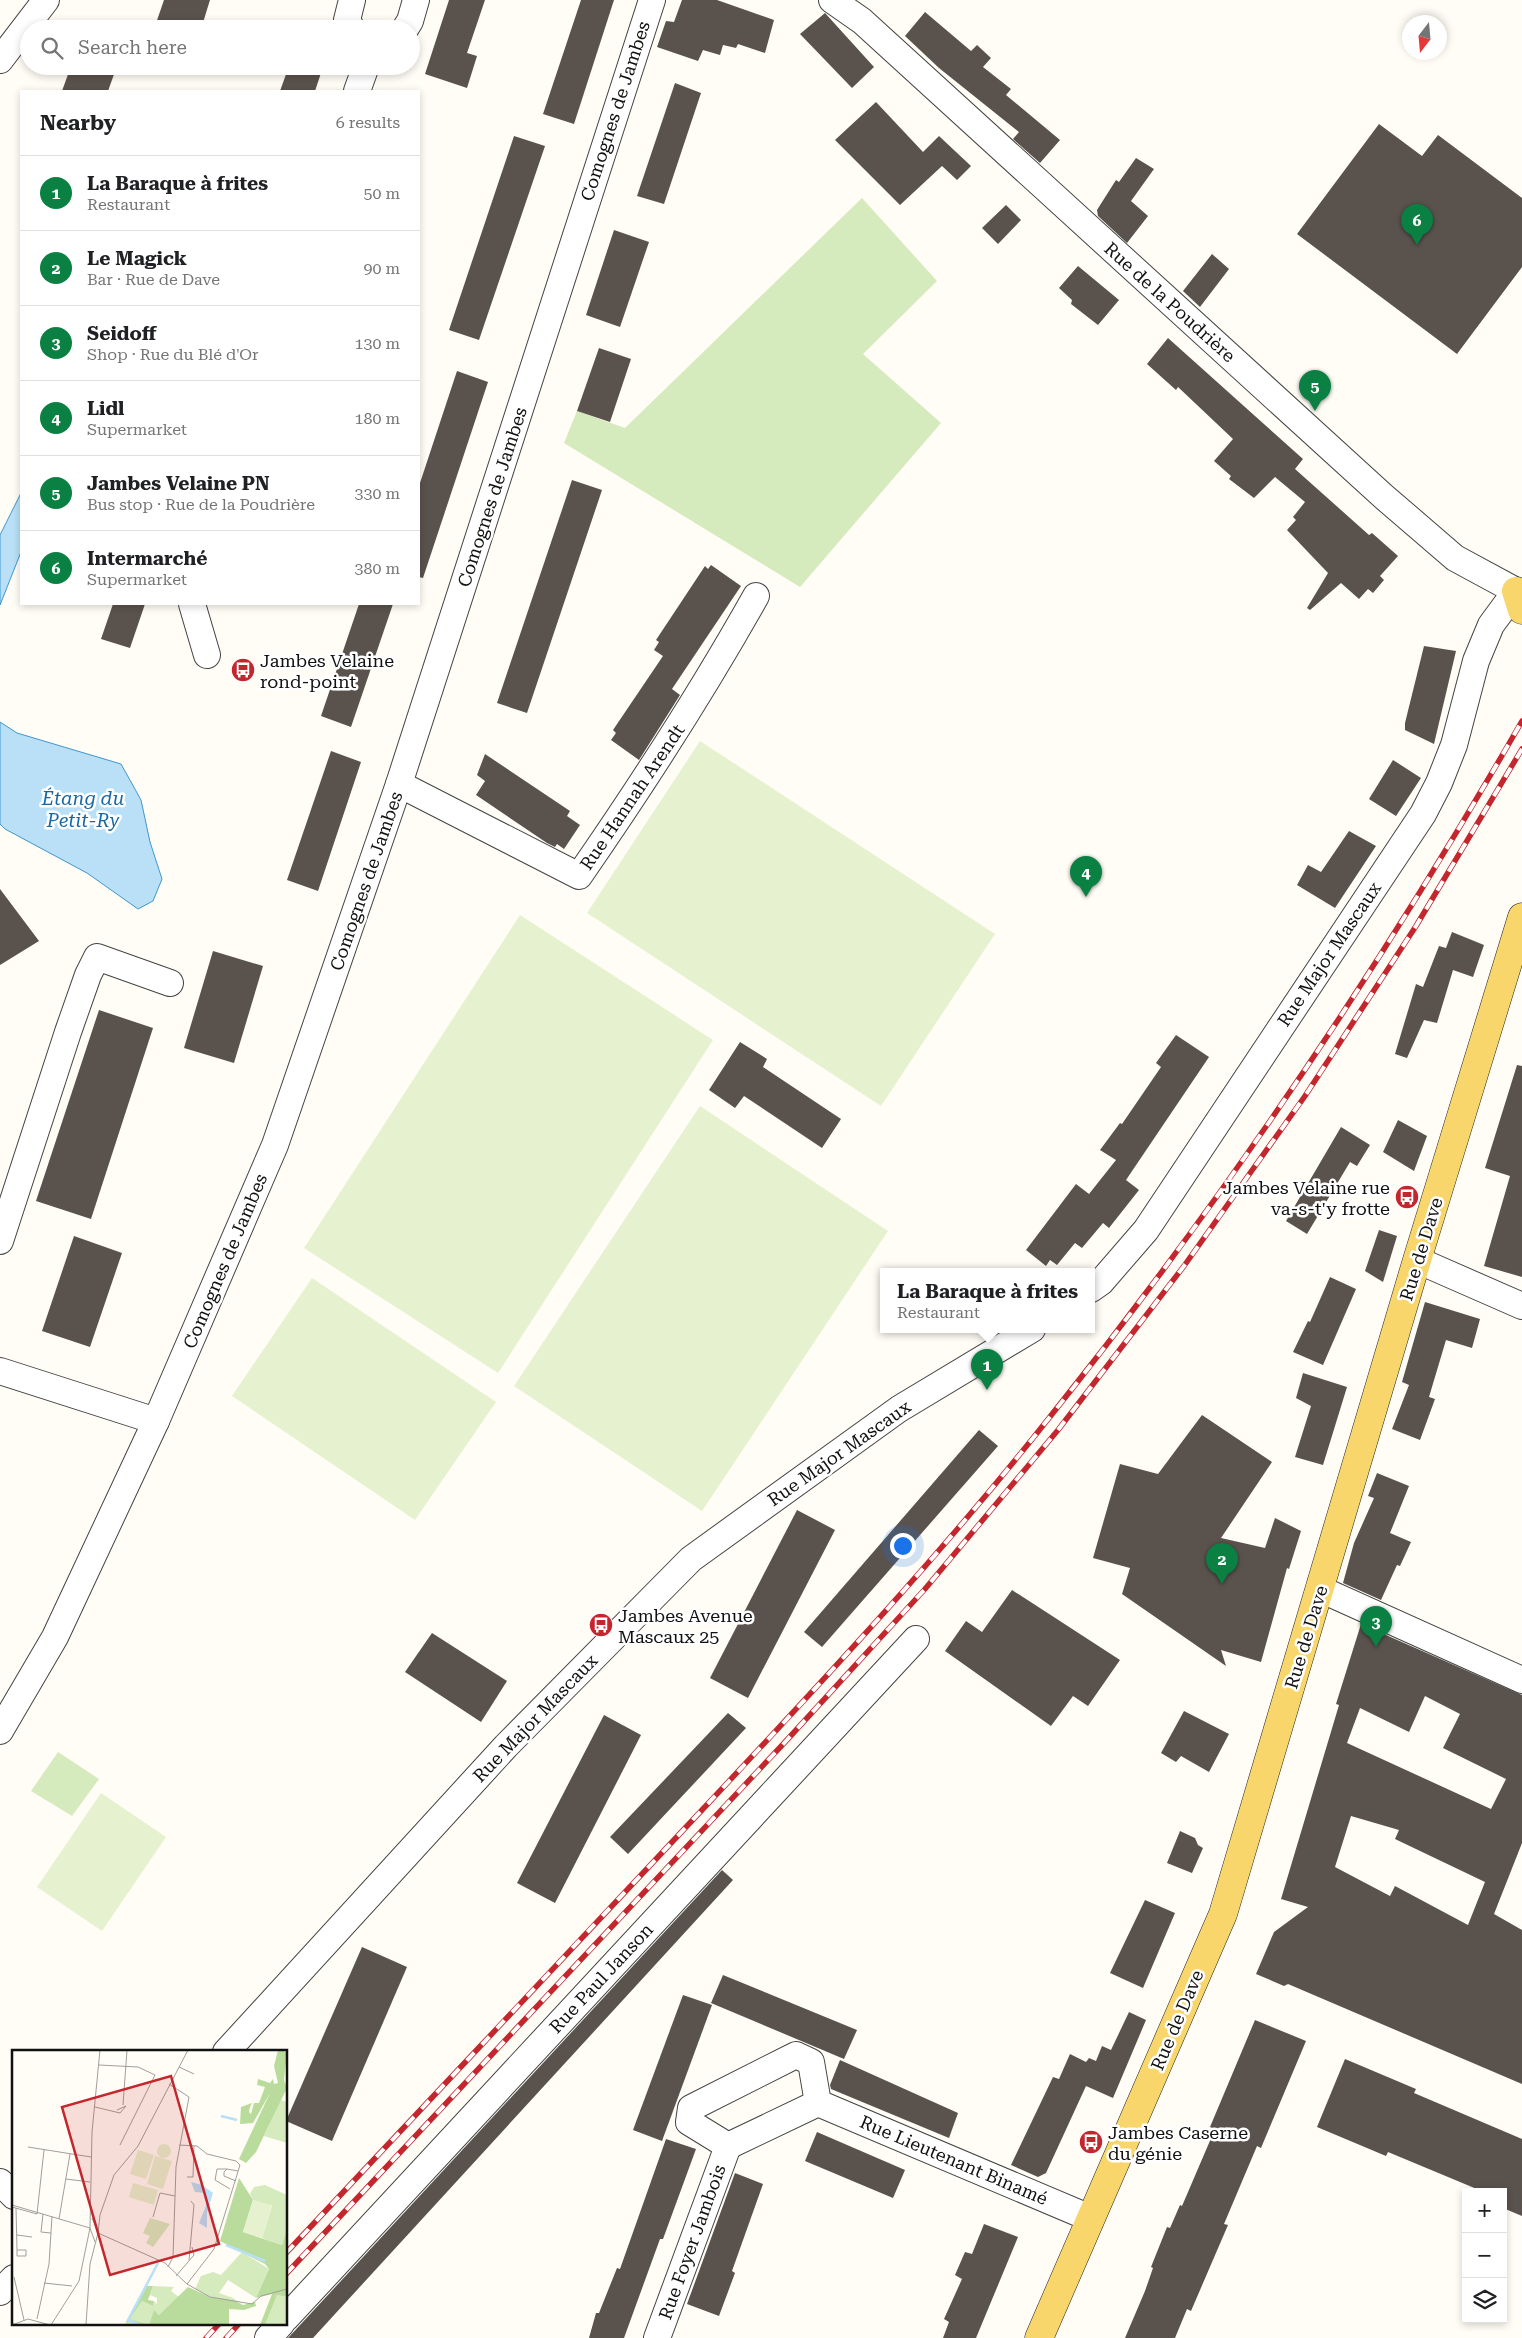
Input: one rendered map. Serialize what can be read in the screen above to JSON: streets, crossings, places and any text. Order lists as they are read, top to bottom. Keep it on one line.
{"streets":{"main road":["Rue de Dave"],"street":["Comognes de Jambes","Rue de la Poudrière","Rue Hannah Arendt","Rue Major Mascaux","Rue Paul Janson","Rue Lieutenant Binamé","Rue Foyer Jambois"]},"crossings":[["Comognes de Jambes","Rue Hannah Arendt"],["Rue de la Poudrière","Rue Major Mascaux"],["Rue de Dave","Rue Lieutenant Binamé"]],"water":["Étang du Petit-Ry"],"places":{"bus stop":["Jambes Velaine rond-point","Jambes Velaine rue va-s-t'y frotte","Jambes Avenue Mascaux 25","Jambes Caserne du génie"]},"north":"bottom","page":{"search":"Search here","heading":["Nearby","6 results"],"list":[{"mark":"1","name":"La Baraque à frites","note":"Restaurant","value":"50 m"},{"mark":"2","name":"Le Magick","note":"Bar · Rue de Dave","value":"90 m"},{"mark":"3","name":"Seidoff","note":"Shop · Rue du Blé d'Or","value":"130 m"},{"mark":"4","name":"Lidl","note":"Supermarket","value":"180 m"},{"mark":"5","name":"Jambes Velaine PN","note":"Bus stop · Rue de la Poudrière","value":"330 m"},{"mark":"6","name":"Intermarché","note":"Supermarket","value":"380 m"}],"pins":["6","5","4","1","2","3"],"popup":["La Baraque à frites","Restaurant"],"map_buttons":["+","−"]}}
